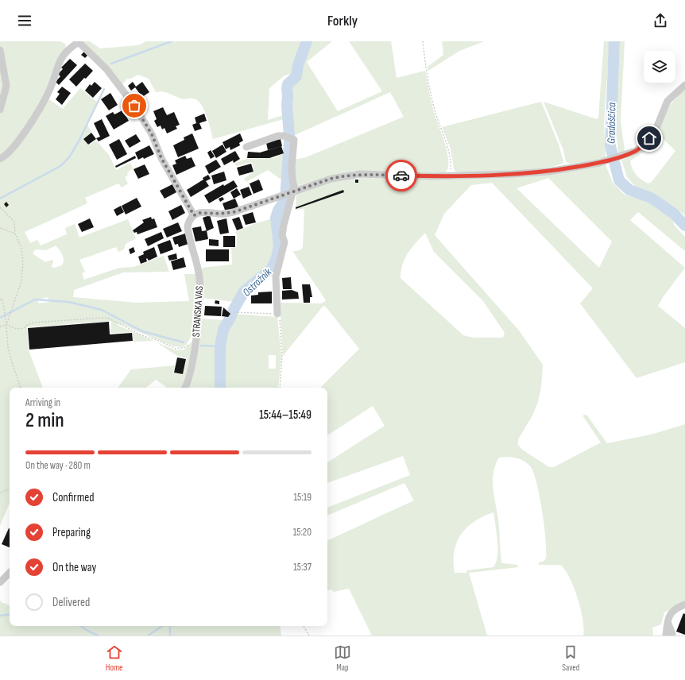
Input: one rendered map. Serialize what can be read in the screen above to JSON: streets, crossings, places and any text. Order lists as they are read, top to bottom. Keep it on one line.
{"streets":{"street":["STRANSKA VAS"]},"water":["Gradaščica","Ostrožnik"],"page":{"header":"Forkly","heading":["2 min","Arriving in","15:44–15:49"],"bar":"On the way · 280 m","list":[["Confirmed","15:19"],["Preparing","15:20"],["On the way","15:37"],"Delivered"],"tabs":["Home","Map","Saved"]}}
